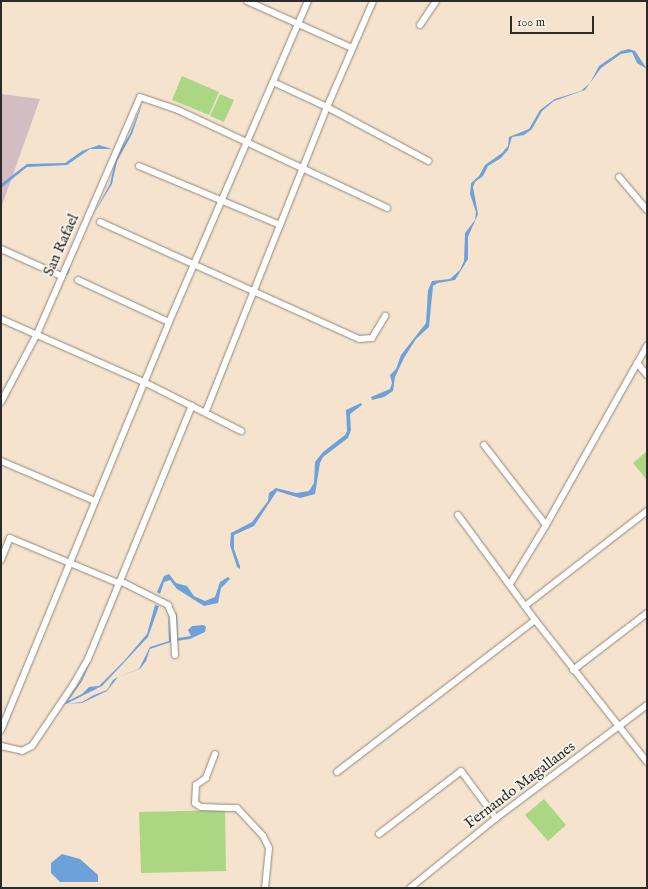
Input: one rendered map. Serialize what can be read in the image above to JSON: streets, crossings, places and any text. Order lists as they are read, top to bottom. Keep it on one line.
{"streets":{"street":["San Rafael","Fernando Magallanes"]},"scale_bar":"100 m"}
